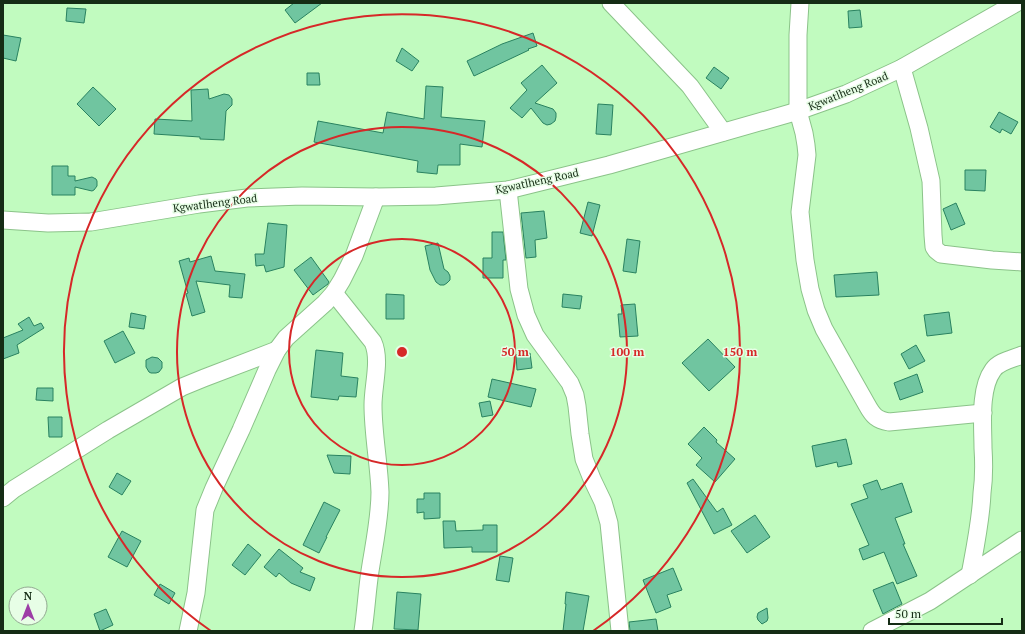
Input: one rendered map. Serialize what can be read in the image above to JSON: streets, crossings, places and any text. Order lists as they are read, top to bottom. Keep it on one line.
{"streets":{"street":["Kgwatlheng Road"]},"scale_bar":"50 m","north":"top","rings":["50 m","100 m","150 m"]}
